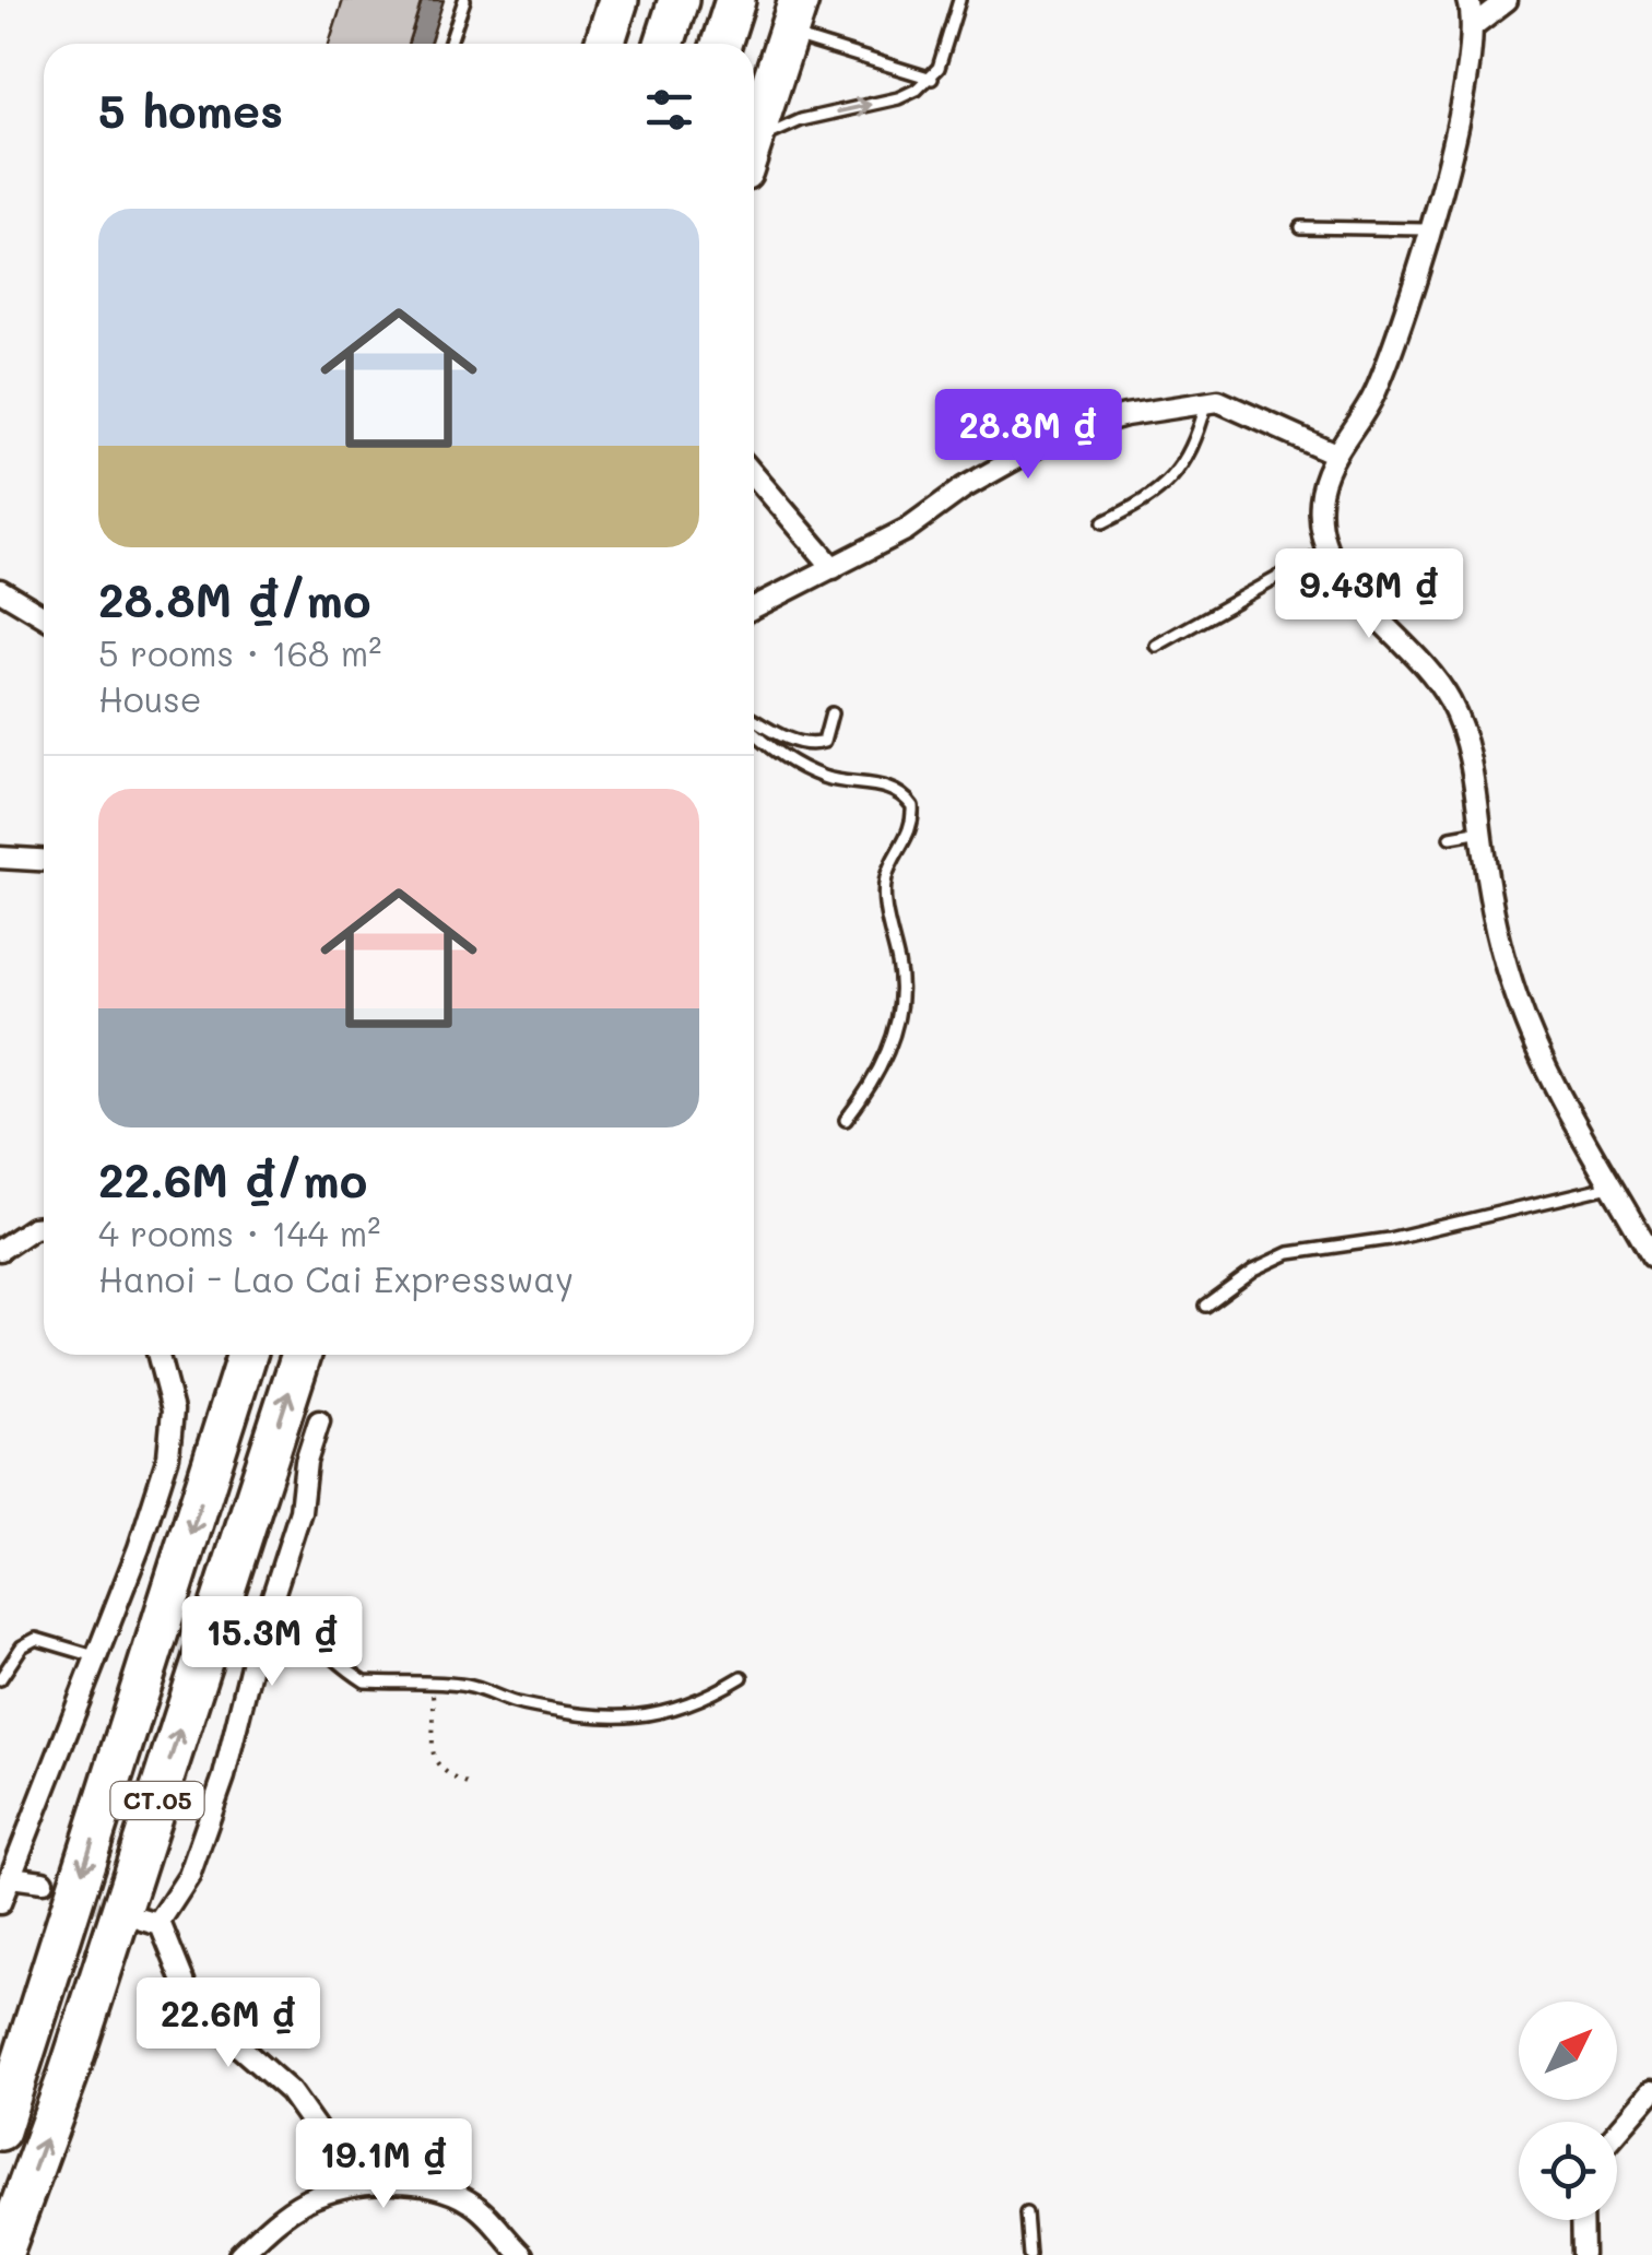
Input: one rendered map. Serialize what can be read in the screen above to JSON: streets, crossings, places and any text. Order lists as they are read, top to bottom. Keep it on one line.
{"streets":{"highway":["CT.05"]},"north":"top right","page":{"heading":"5 homes","list":[{"name":"28.8M ₫/mo","note":"5 rooms · 168 m² · House"},{"name":"22.6M ₫/mo","note":"4 rooms · 144 m² · Hanoi - Lao Cai Expressway"}],"price":["28.8M ₫","9.43M ₫","15.3M ₫","22.6M ₫","19.1M ₫"]}}
